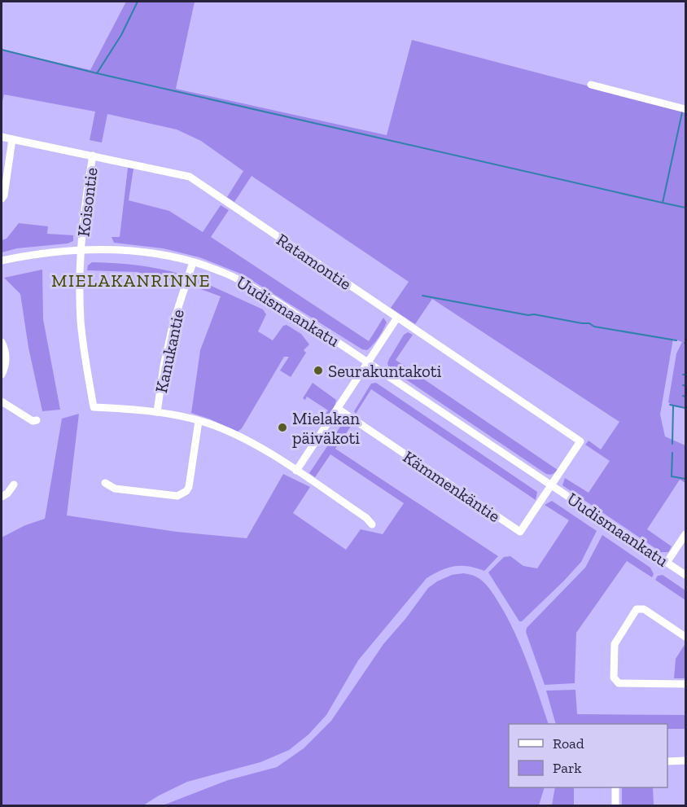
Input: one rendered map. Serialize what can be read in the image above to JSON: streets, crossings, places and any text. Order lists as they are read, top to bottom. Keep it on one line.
{"streets":{"street":["Koisontie","Ratamontie","Uudismaankatu","Kanukantie","Kämmenkäntie"]},"crossings":[["Koisontie","Ratamontie"],["Koisontie","Uudismaankatu"],["Koisontie","Kanukantie"],["Ratamontie","Uudismaankatu"],["Ratamontie","Kämmenkäntie"],["Uudismaankatu","Kanukantie"],["Uudismaankatu","Kämmenkäntie"]],"districts":["MIELAKANRINNE"],"places":["Seurakuntakoti","Mielakan päiväkoti"],"legend":["Road","Park"]}
